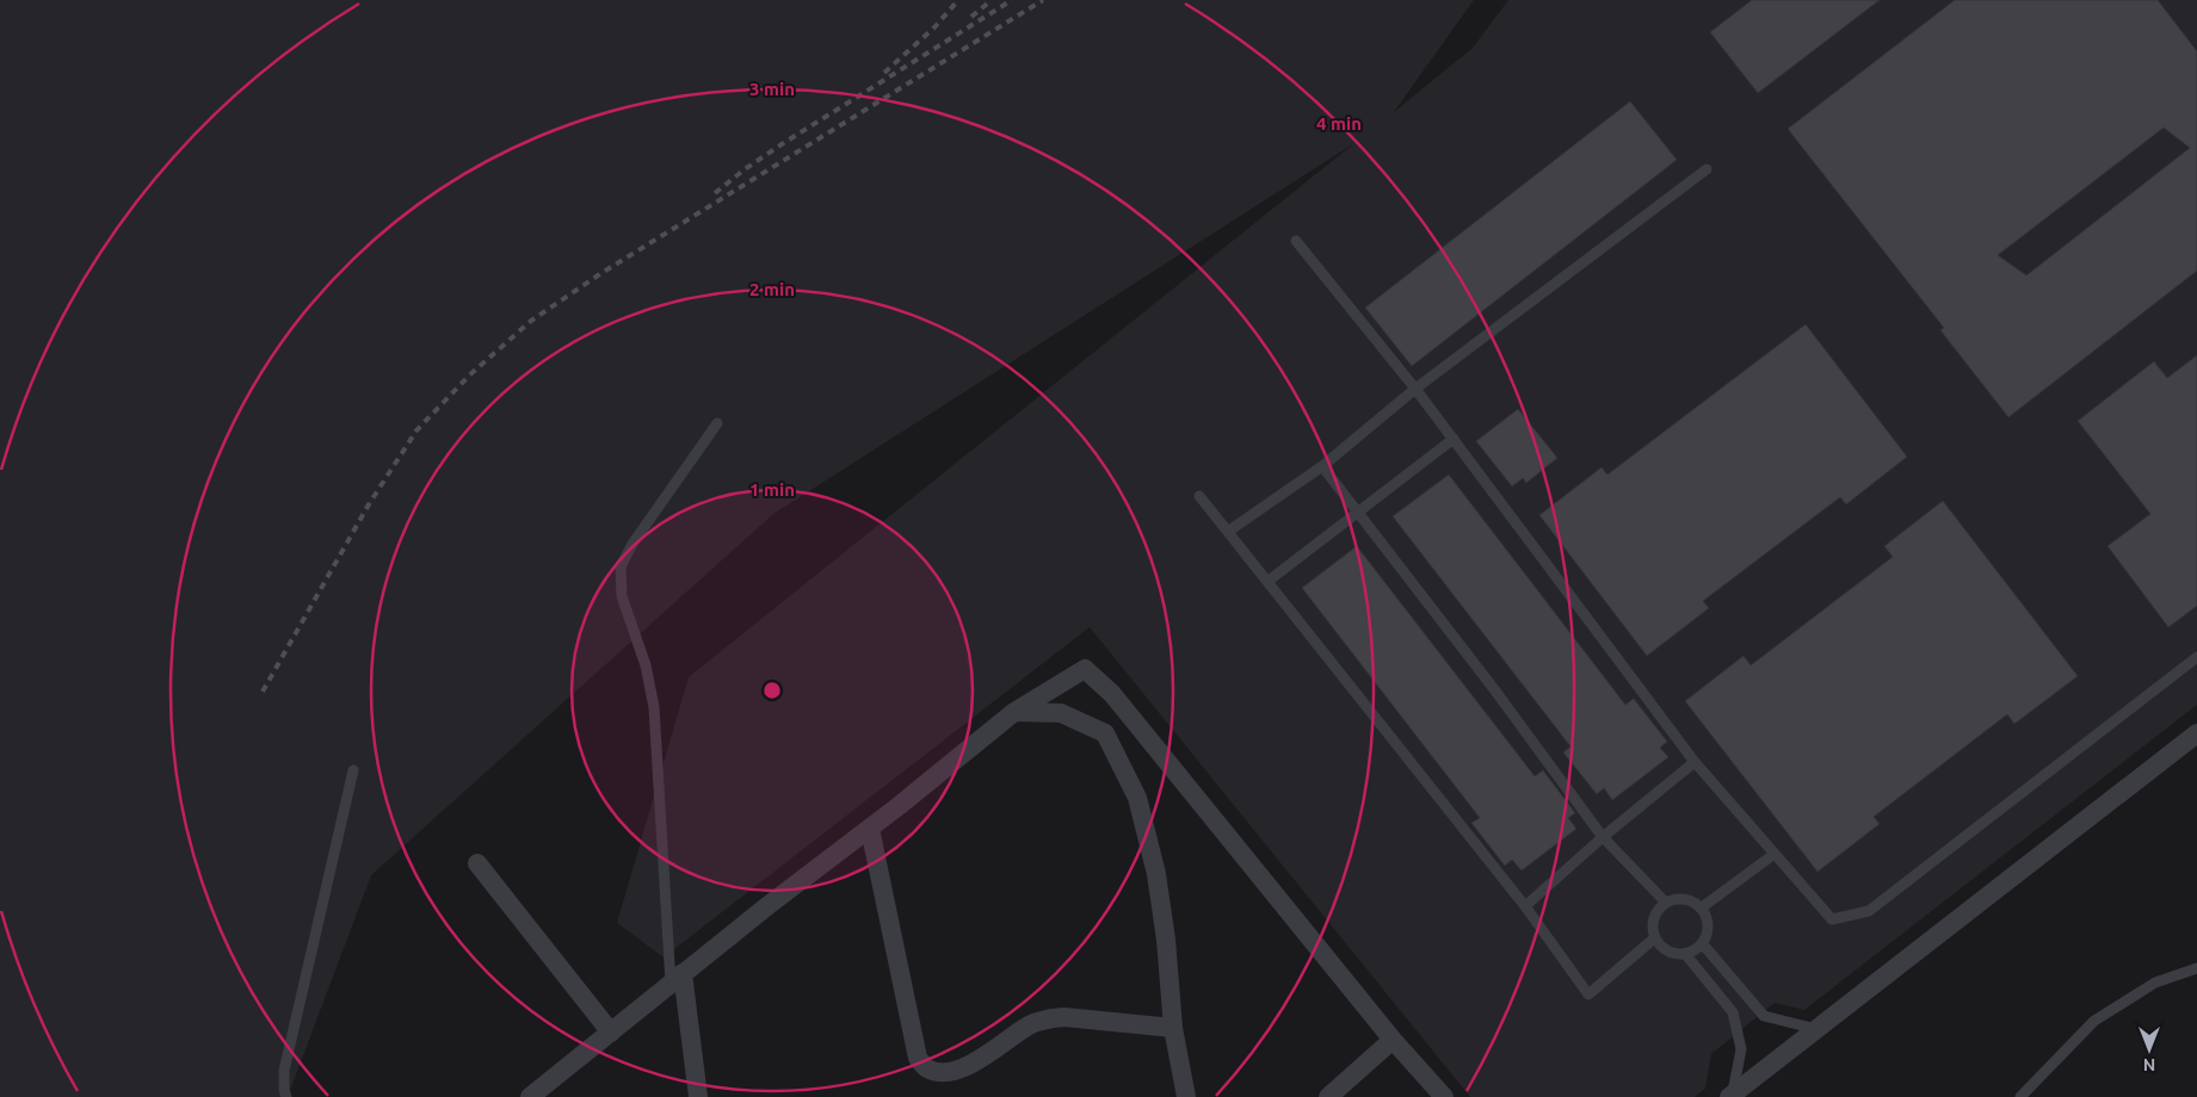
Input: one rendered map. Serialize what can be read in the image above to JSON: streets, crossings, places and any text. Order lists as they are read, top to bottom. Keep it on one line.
{"north":"bottom","rings":["3 min","4 min","2 min","1 min"]}
